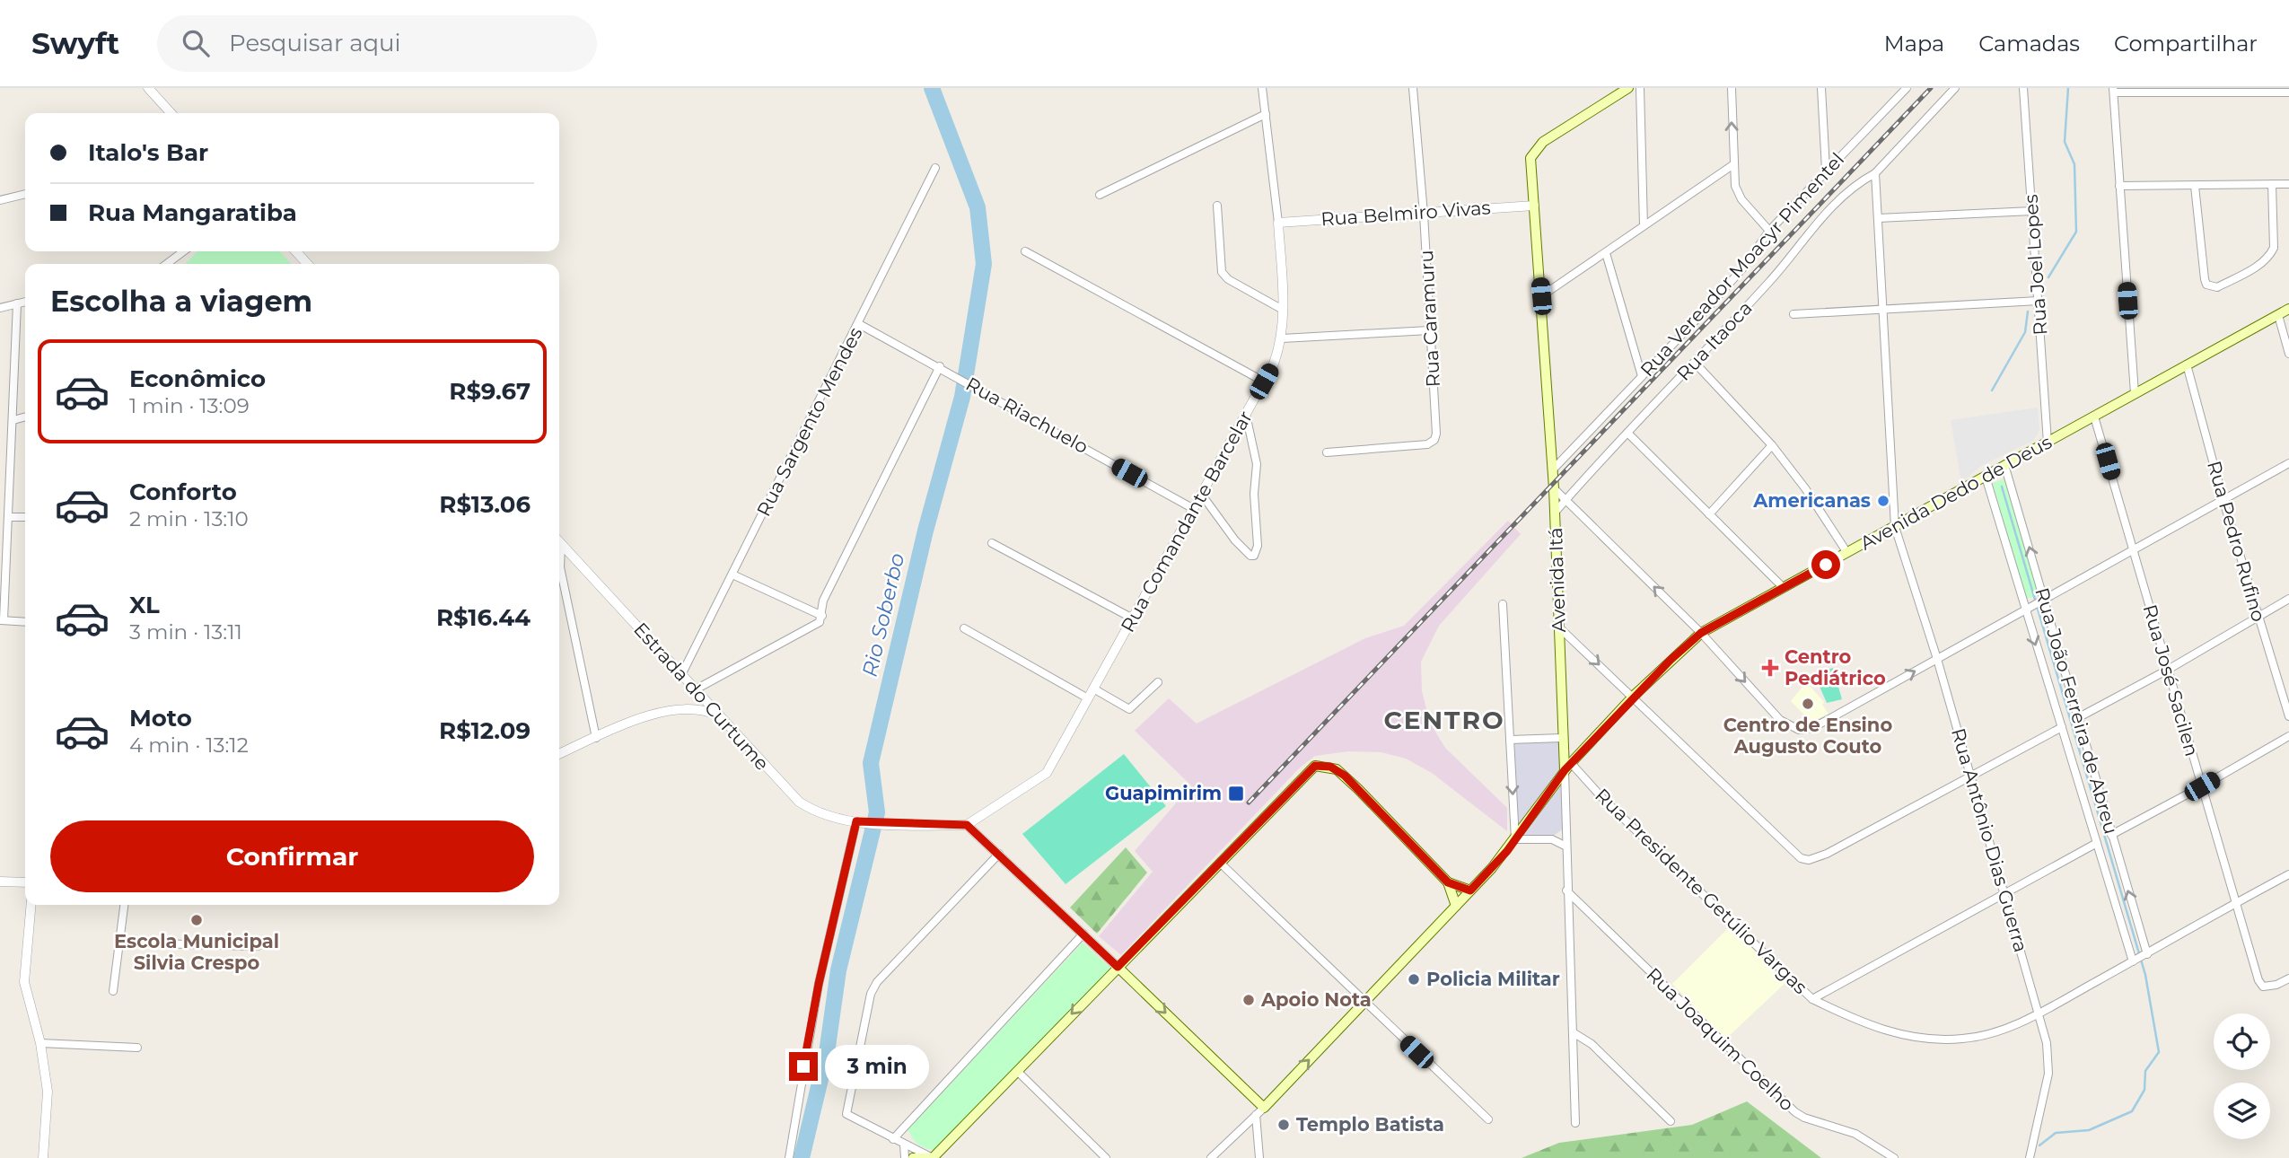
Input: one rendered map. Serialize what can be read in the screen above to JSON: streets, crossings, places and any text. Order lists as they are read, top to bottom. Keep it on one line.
{"streets":{"main road":["Avenida Dedo de Deus","Avenida Itá"],"street":["Rua Belmiro Vivas","Rua Vereador Moacyr Pimentel","Rua Joel Lopes","Rua Caramuru","Rua Itaoca","Rua Riachuelo","Rua Sargento Mendes","Rua Comandante Barcelar","Rua Pedro Rufino","Rua José Sacilen","Estrada do Curtume","Rua João Ferreira de Abreu","Rua Antônio Dias Guerra","Rua Presidente Getúlio Vargas","Rua Joaquim Coelho"]},"crossings":[["Rua Belmiro Vivas","Rua Caramuru"],["Rua Belmiro Vivas","Rua Comandante Barcelar"],["Rua Belmiro Vivas","Avenida Itá"],["Rua Vereador Moacyr Pimentel","Avenida Itá"],["Rua Joel Lopes","Avenida Dedo de Deus"],["Rua Itaoca","Avenida Itá"],["Rua Itaoca","Rua Antônio Dias Guerra"],["Rua Riachuelo","Rua Sargento Mendes"],["Rua Riachuelo","Rua Comandante Barcelar"],["Rua Sargento Mendes","Estrada do Curtume"],["Avenida Dedo de Deus","Rua Pedro Rufino"],["Avenida Dedo de Deus","Avenida Itá"],["Avenida Dedo de Deus","Rua José Sacilen"],["Avenida Dedo de Deus","Rua João Ferreira de Abreu"],["Avenida Dedo de Deus","Rua Antônio Dias Guerra"],["Avenida Dedo de Deus","Rua Presidente Getúlio Vargas"],["Rua Comandante Barcelar","Estrada do Curtume"],["Avenida Itá","Rua Presidente Getúlio Vargas"],["Avenida Itá","Rua Joaquim Coelho"],["Rua José Sacilen","Rua Presidente Getúlio Vargas"],["Rua João Ferreira de Abreu","Rua Presidente Getúlio Vargas"],["Rua Antônio Dias Guerra","Rua Presidente Getúlio Vargas"]],"districts":["CENTRO"],"water":["Rio Soberbo"],"places":{"other":["Americanas","Centro de Ensino Augusto Couto","Escola Municipal Silvia Crespo","Policia Militar","Apoio Nota","Templo Batista"],"health":["Centro Pediátrico"],"transit":["Guapimirim"]},"page":{"header":"Swyft","search":"Pesquisar aqui","nav":["Mapa","Camadas","Compartilhar"],"banner":["Italo's Bar","Rua Mangaratiba"],"heading":"Escolha a viagem","list":[{"name":"Econômico","note":"1 min · 13:09","value":"R$9.67"},{"name":"Conforto","note":"2 min · 13:10","value":"R$13.06"},{"name":"XL","note":"3 min · 13:11","value":"R$16.44"},{"name":"Moto","note":"4 min · 13:12","value":"R$12.09"}],"buttons":"Confirmar","bubble":"3 min"}}
